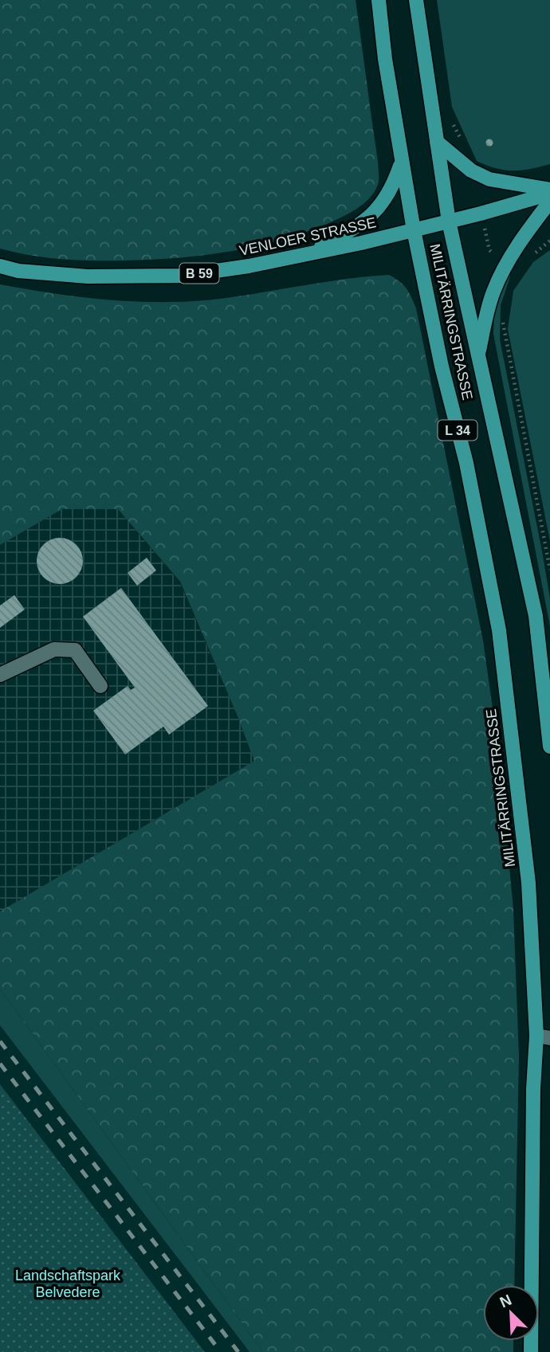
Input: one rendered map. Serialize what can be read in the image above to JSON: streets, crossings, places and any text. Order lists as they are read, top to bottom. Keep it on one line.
{"streets":{"main road":["VENLOER STRASSE","B 59","MILITÄRRINGSTRASSE","L 34"]},"crossings":[["VENLOER STRASSE","MILITÄRRINGSTRASSE"],["VENLOER STRASSE","L 34"],["MILITÄRRINGSTRASSE","L 34"]],"parks":["Landschaftspark Belvedere"],"north":"top left"}
